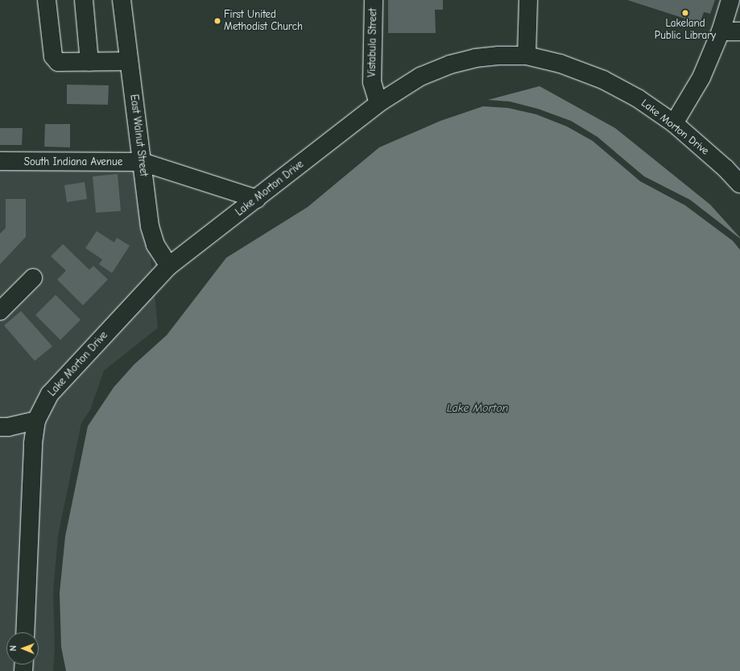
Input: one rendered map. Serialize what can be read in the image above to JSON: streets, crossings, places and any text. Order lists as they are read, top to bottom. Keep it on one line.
{"streets":{"street":["Vistabula Street","Lake Morton Drive","East Walnut Street","South Indiana Avenue"]},"crossings":[["Vistabula Street","Lake Morton Drive"],["Lake Morton Drive","East Walnut Street"],["Lake Morton Drive","South Indiana Avenue"],["East Walnut Street","South Indiana Avenue"]],"water":["Lake Morton"],"places":["Lakeland Public Library","First United Methodist Church"],"north":"left"}
